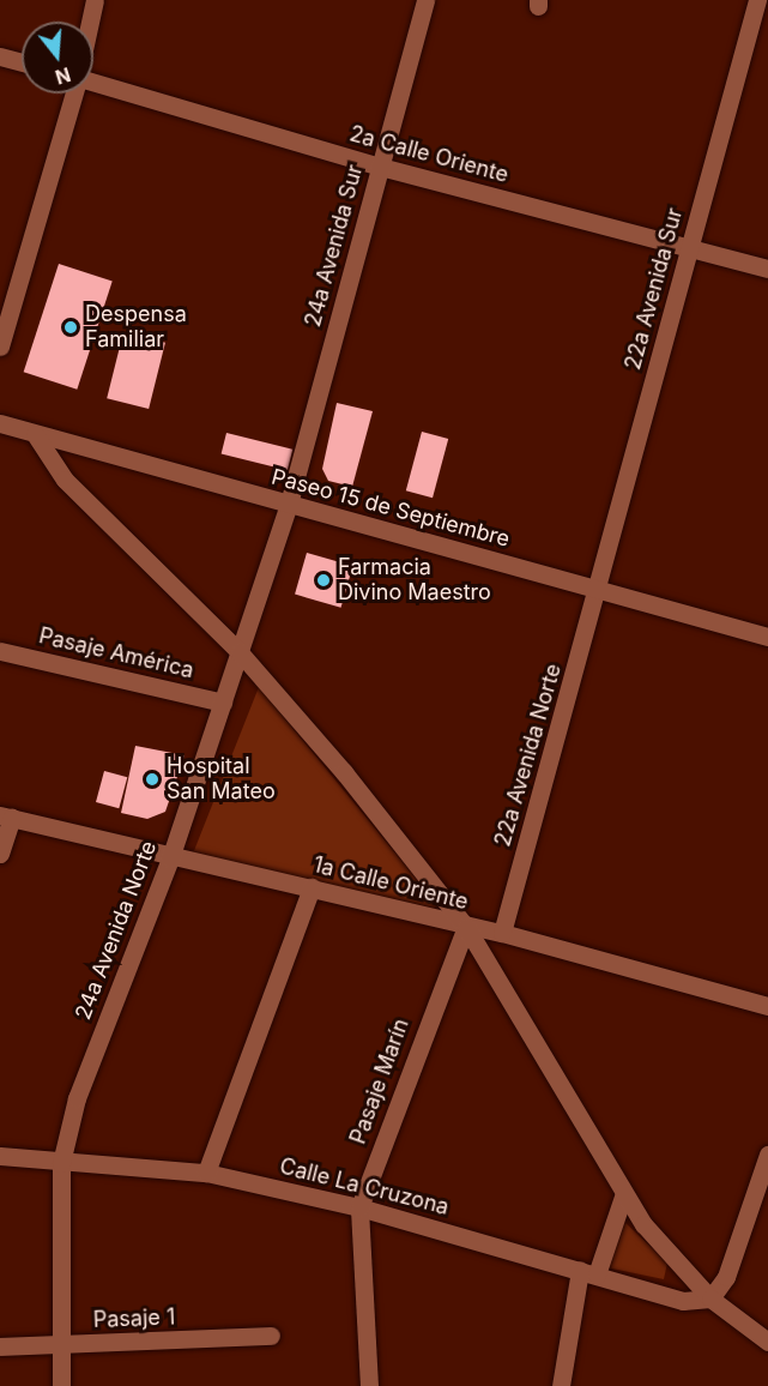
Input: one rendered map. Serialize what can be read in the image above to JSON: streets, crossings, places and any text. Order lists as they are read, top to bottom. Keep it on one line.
{"streets":{"street":["2a Calle Oriente","24a Avenida Sur","22a Avenida Sur","Paseo 15 de Septiembre","Pasaje América","22a Avenida Norte","1a Calle Oriente","24a Avenida Norte","Pasaje Marín","Calle La Cruzona","Pasaje 1"]},"crossings":[["2a Calle Oriente","24a Avenida Sur"],["2a Calle Oriente","22a Avenida Sur"],["24a Avenida Sur","Paseo 15 de Septiembre"],["24a Avenida Sur","24a Avenida Norte"],["22a Avenida Sur","Paseo 15 de Septiembre"],["22a Avenida Sur","22a Avenida Norte"],["Paseo 15 de Septiembre","22a Avenida Norte"],["Paseo 15 de Septiembre","24a Avenida Norte"],["Pasaje América","24a Avenida Norte"],["22a Avenida Norte","1a Calle Oriente"],["1a Calle Oriente","24a Avenida Norte"],["1a Calle Oriente","Pasaje Marín"],["24a Avenida Norte","Calle La Cruzona"],["24a Avenida Norte","Pasaje 1"],["Pasaje Marín","Calle La Cruzona"]],"places":["Despensa Familiar","Farmacia Divino Maestro","Hospital San Mateo"],"north":"bottom"}
